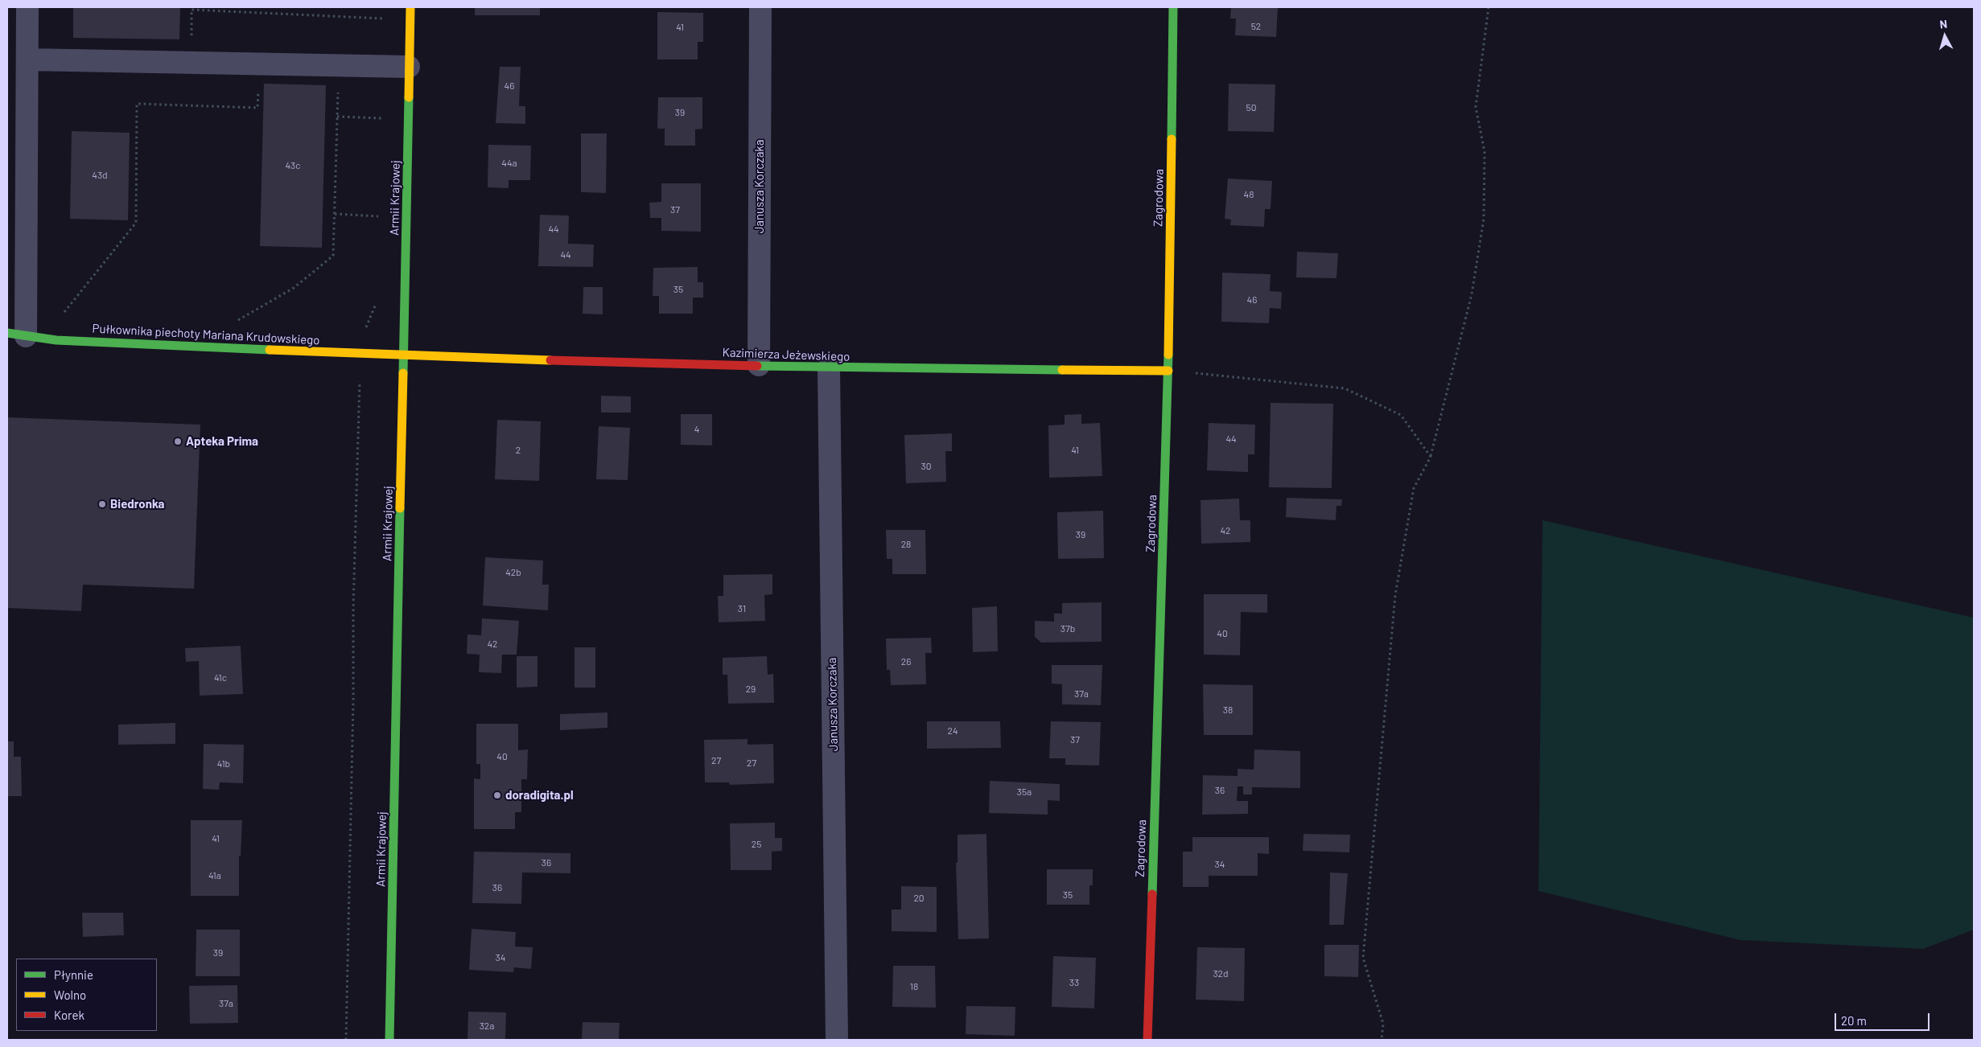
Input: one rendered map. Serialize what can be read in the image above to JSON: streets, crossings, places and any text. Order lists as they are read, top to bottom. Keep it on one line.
{"streets":{"street":["Janusza Korczaka","Armii Krajowej","Zagrodowa","Pułkownika piechoty Mariana Krudowskiego","Kazimierza Jeżewskiego"]},"crossings":[["Janusza Korczaka","Kazimierza Jeżewskiego"],["Armii Krajowej","Pułkownika piechoty Mariana Krudowskiego"],["Armii Krajowej","Kazimierza Jeżewskiego"],["Zagrodowa","Kazimierza Jeżewskiego"],["Pułkownika piechoty Mariana Krudowskiego","Kazimierza Jeżewskiego"]],"places":["Apteka Prima","Biedronka","doradigita.pl"],"house_numbers":["52","41","46","50","39","44a","43c","43d","48","37","44","44","35","46","4","44","2","41","30","42","39","28","42b","31","37b","40","42","26","41c","29","37a","38","24","37","40","27","27","41b","36","35a","41","25","36","34","41a","36","35","20","39","34","32d","33","18","37a","32a"],"legend":["Płynnie","Wolno","Korek"],"scale_bar":"20 m","north":"top"}
